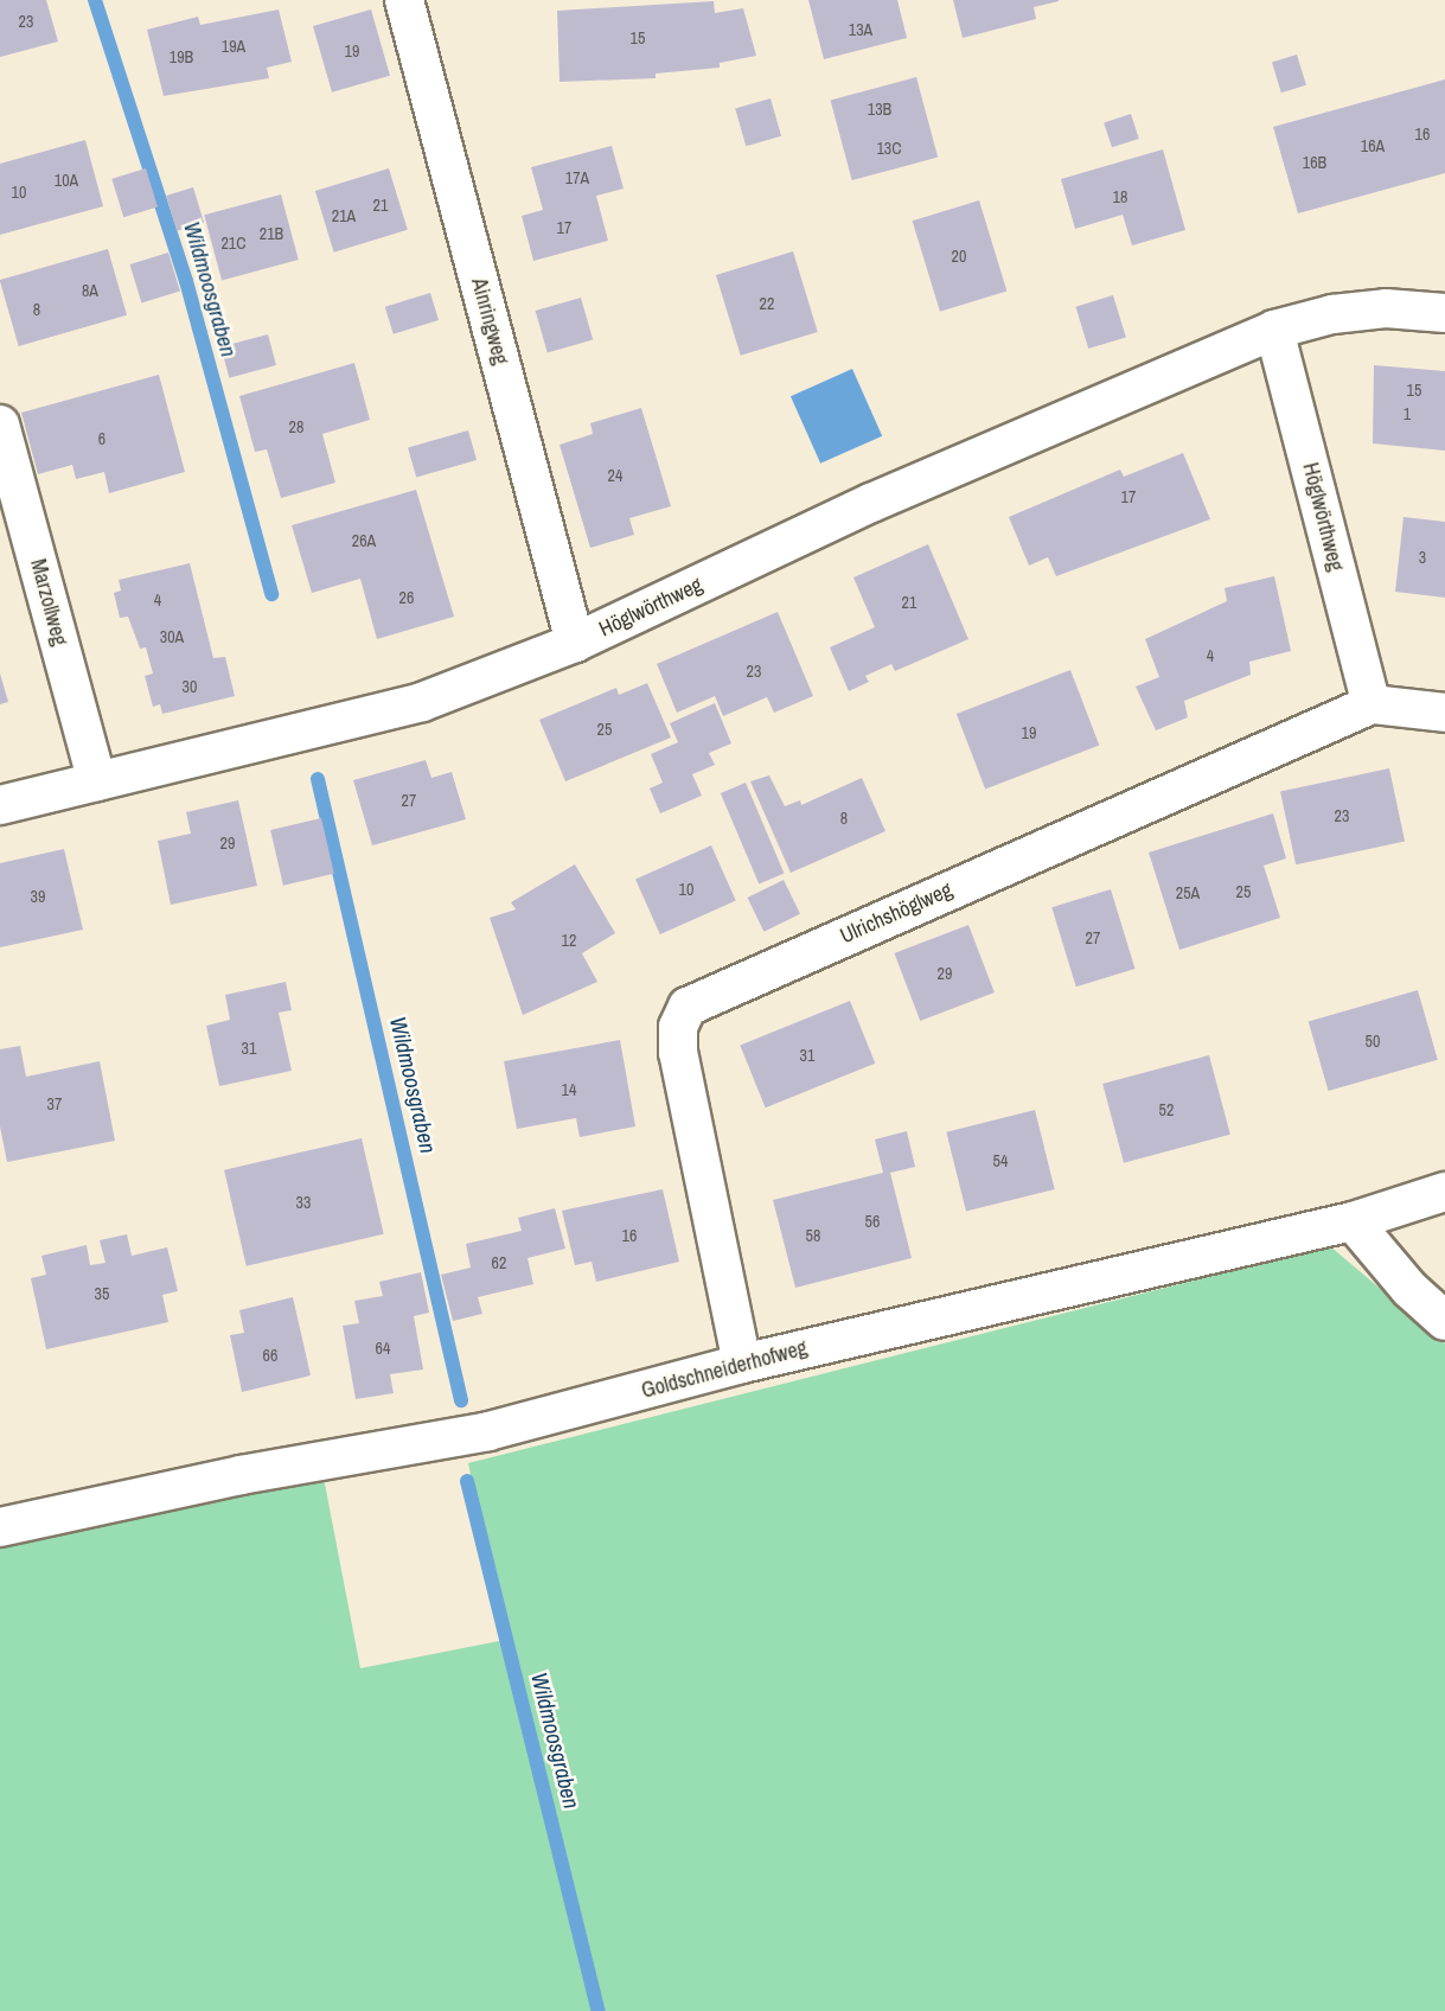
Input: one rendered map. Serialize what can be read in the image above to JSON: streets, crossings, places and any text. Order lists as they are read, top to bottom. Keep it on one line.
{"streets":{"street":["Ainringweg","Höglwörthweg","Marzollweg","Ulrichshöglweg","Goldschneiderhofweg"]},"crossings":[["Ainringweg","Höglwörthweg"],["Höglwörthweg","Marzollweg"],["Höglwörthweg","Ulrichshöglweg"],["Ulrichshöglweg","Goldschneiderhofweg"]],"water":["Wildmoosgraben"],"house_numbers":["23","13A","15","19A","19","19B","13B","16","16A","13C","16B","17A","10A","10","18","21","21A","17","21B","21C","20","8A","22","8","15","1","28","6","24","17","26A","3","26","4","21","30A","4","23","30","25","19","27","23","8","29","10","25","25A","39","27","12","29","50","31","31","14","37","52","54","33","56","16","58","62","35","64","66"]}
